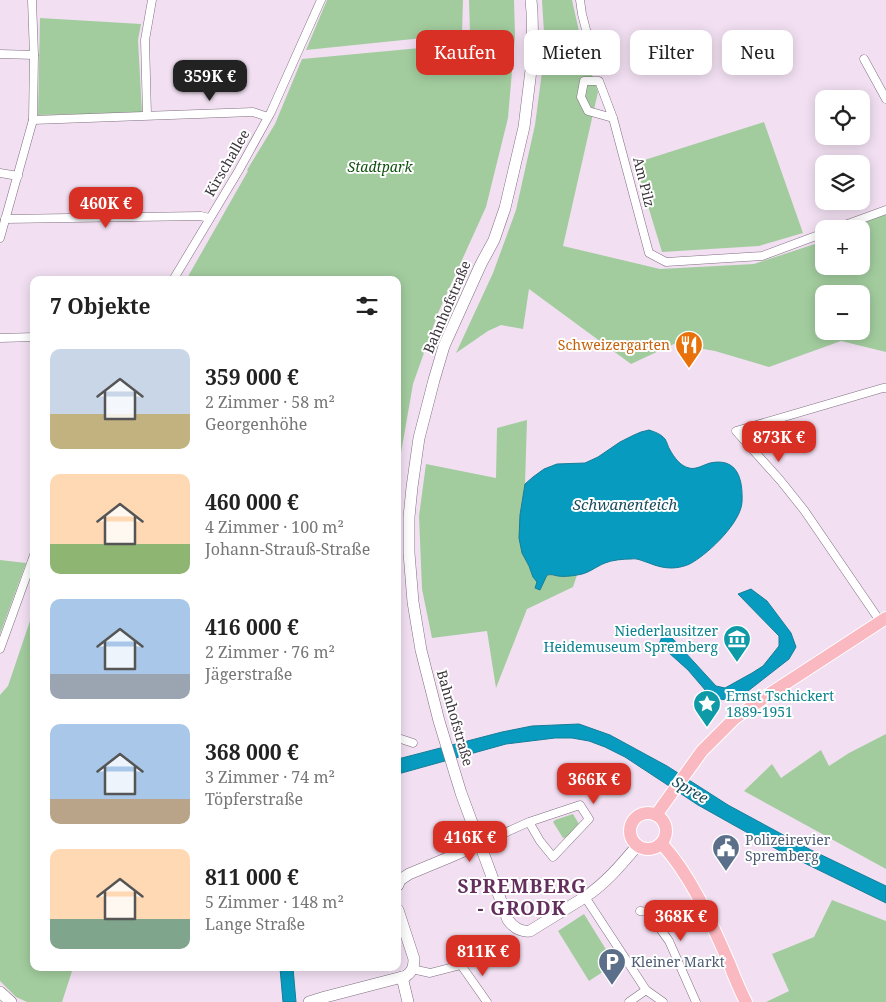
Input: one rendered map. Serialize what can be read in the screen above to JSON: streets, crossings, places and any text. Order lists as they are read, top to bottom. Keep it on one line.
{"streets":{"street":["Kirschallee","Am Pilz","Bahnhofstraße"]},"districts":["SPREMBERG - GRODK"],"water":["Schwanenteich","Spree"],"parks":["Stadtpark"],"places":{"restaurant":["Schweizergarten"],"museum":["Niederlausitzer Heidemuseum Spremberg"],"place":["Ernst Tschickert 1889-1951"],"public building":["Polizeirevier Spremberg"],"parking":["Kleiner Markt"]},"page":{"chip":["Kaufen","Mieten","Filter","Neu"],"price":["359K €","460K €","873K €","366K €","416K €","368K €","811K €"],"map_buttons":["+","−"],"heading":"7 Objekte","list":[{"name":"359 000 €","note":"2 Zimmer · 58 m² · Georgenhöhe"},{"name":"460 000 €","note":"4 Zimmer · 100 m² · Johann-Strauß-Straße"},{"name":"416 000 €","note":"2 Zimmer · 76 m² · Jägerstraße"},{"name":"368 000 €","note":"3 Zimmer · 74 m² · Töpferstraße"},{"name":"811 000 €","note":"5 Zimmer · 148 m² · Lange Straße"}]}}
